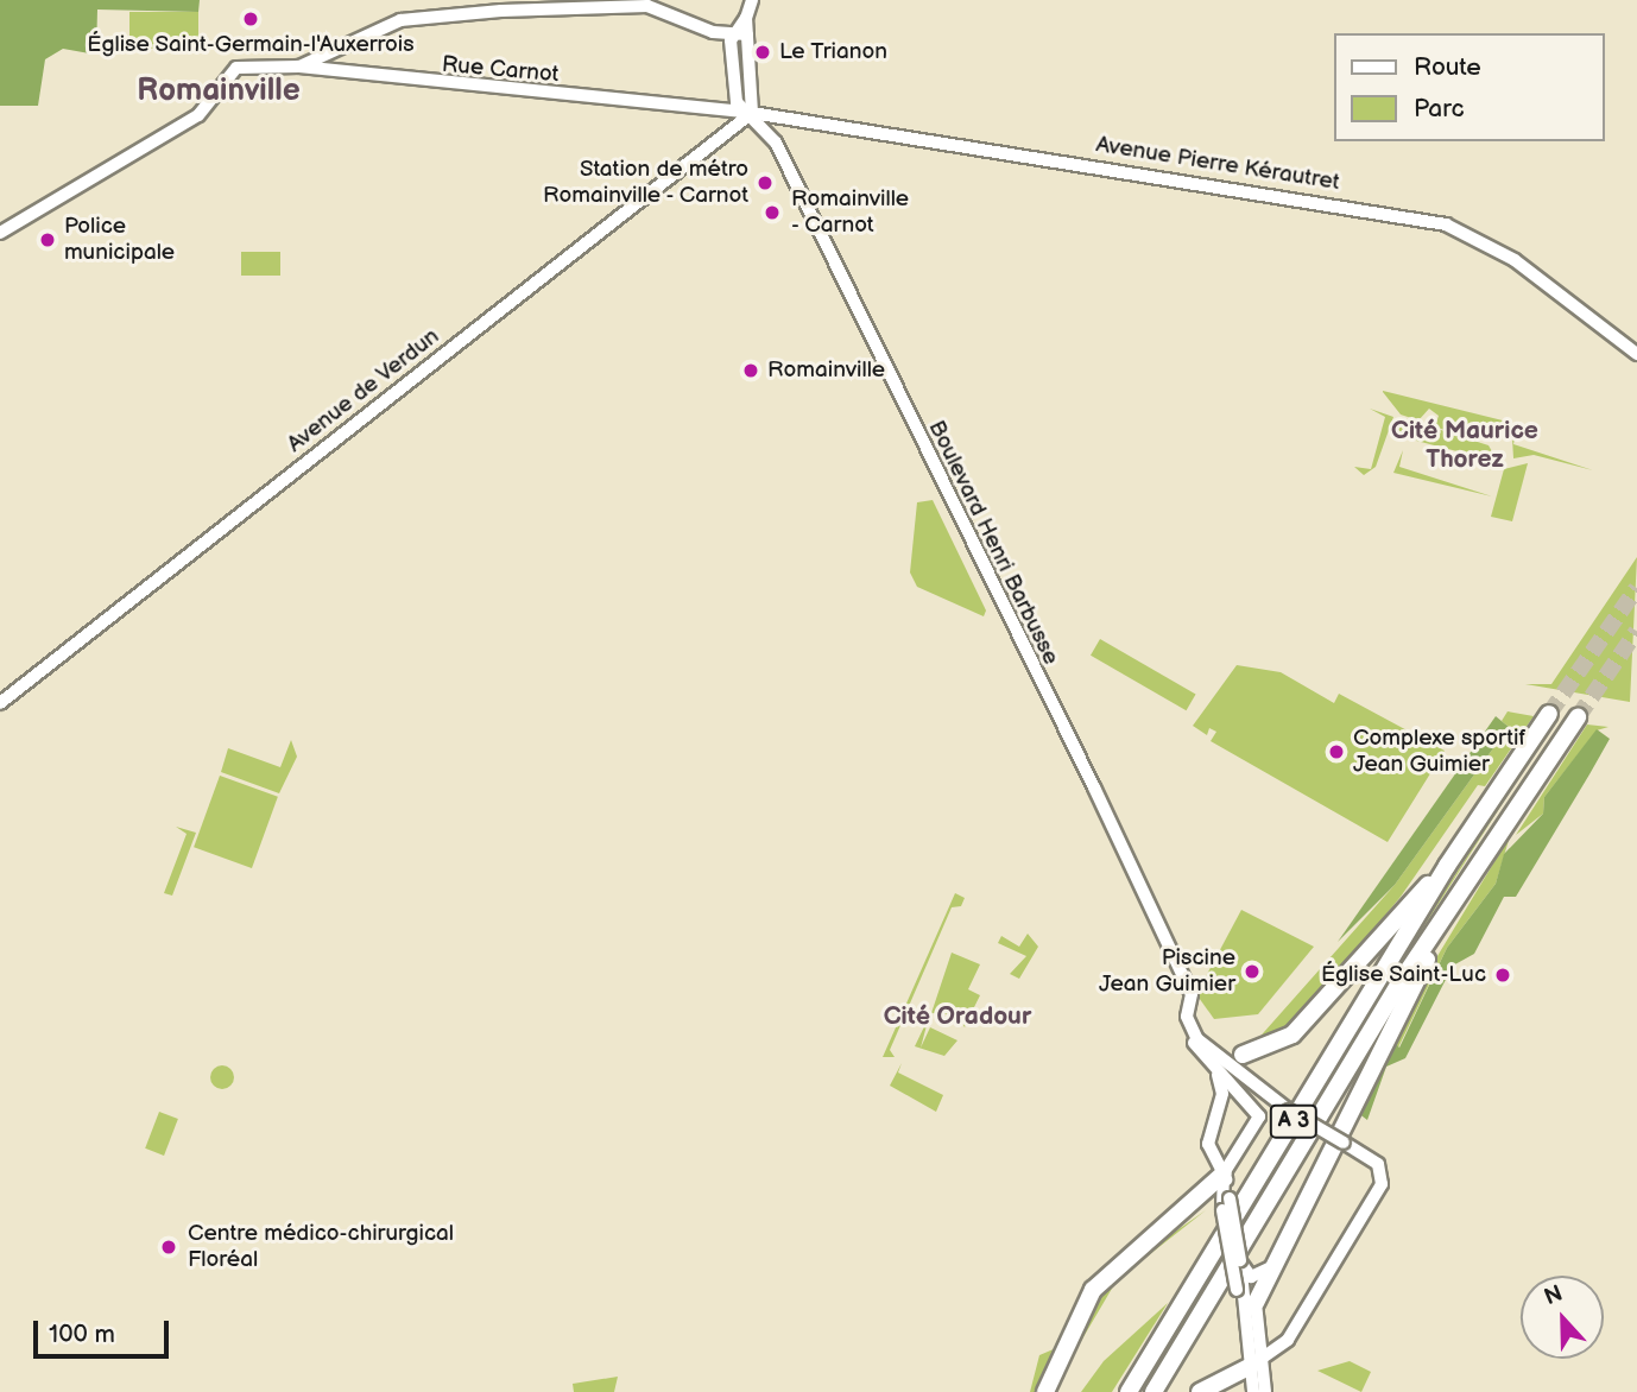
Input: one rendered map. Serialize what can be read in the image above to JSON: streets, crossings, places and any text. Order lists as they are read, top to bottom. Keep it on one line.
{"streets":{"highway":["A 3"],"street":["Rue Carnot","Avenue Pierre Kérautret","Avenue de Verdun","Boulevard Henri Barbusse"]},"crossings":[["Rue Carnot","Avenue Pierre Kérautret"],["Rue Carnot","Avenue de Verdun"],["Rue Carnot","Boulevard Henri Barbusse"],["Avenue Pierre Kérautret","Avenue de Verdun"],["Avenue Pierre Kérautret","Boulevard Henri Barbusse"],["Avenue de Verdun","Boulevard Henri Barbusse"]],"districts":["Romainville","Cité Maurice Thorez","Cité Oradour"],"places":["Église Saint-Germain-l'Auxerrois","Le Trianon","Station de métro Romainville - Carnot","Romainville - Carnot","Police municipale","Romainville","Complexe sportif Jean Guimier","Piscine Jean Guimier","Église Saint-Luc","Centre médico-chirurgical Floréal"],"legend":["Route","Parc"],"scale_bar":"100 m","north":"top"}
